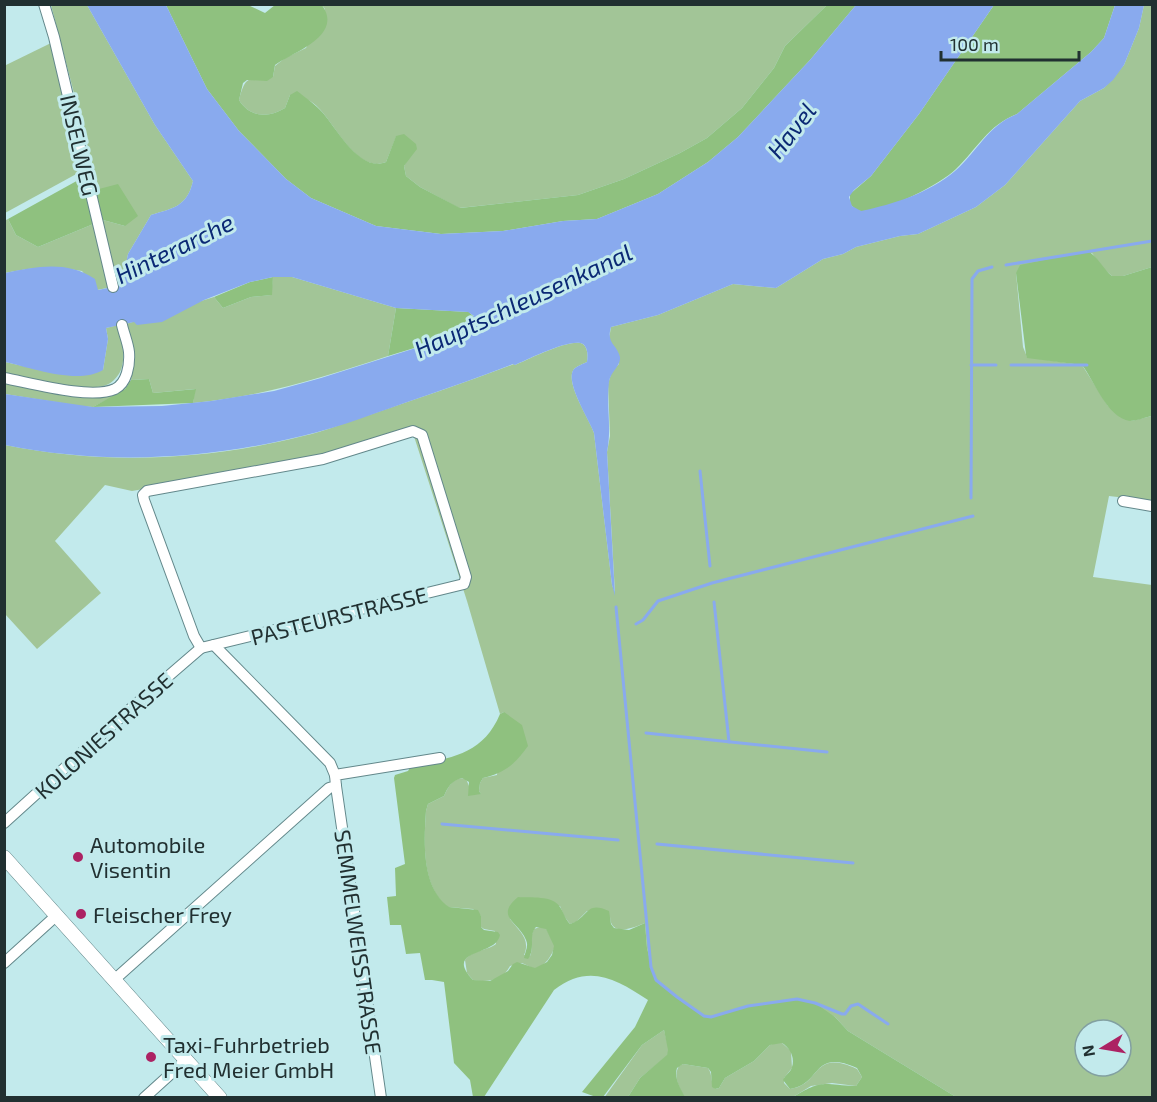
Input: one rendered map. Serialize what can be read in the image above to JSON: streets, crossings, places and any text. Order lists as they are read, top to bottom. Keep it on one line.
{"streets":{"street":["INSELWEG","PASTEURSTRASSE","KOLONIESTRASSE","SEMMELWEISSTRASSE"]},"crossings":[["PASTEURSTRASSE","KOLONIESTRASSE"],["PASTEURSTRASSE","SEMMELWEISSTRASSE"]],"water":["Havel","Hinterarche","Hauptschleusenkanal"],"places":["Automobile Visentin","Fleischer Frey","Taxi-Fuhrbetrieb Fred Meier GmbH"],"scale_bar":"100 m","north":"left"}
